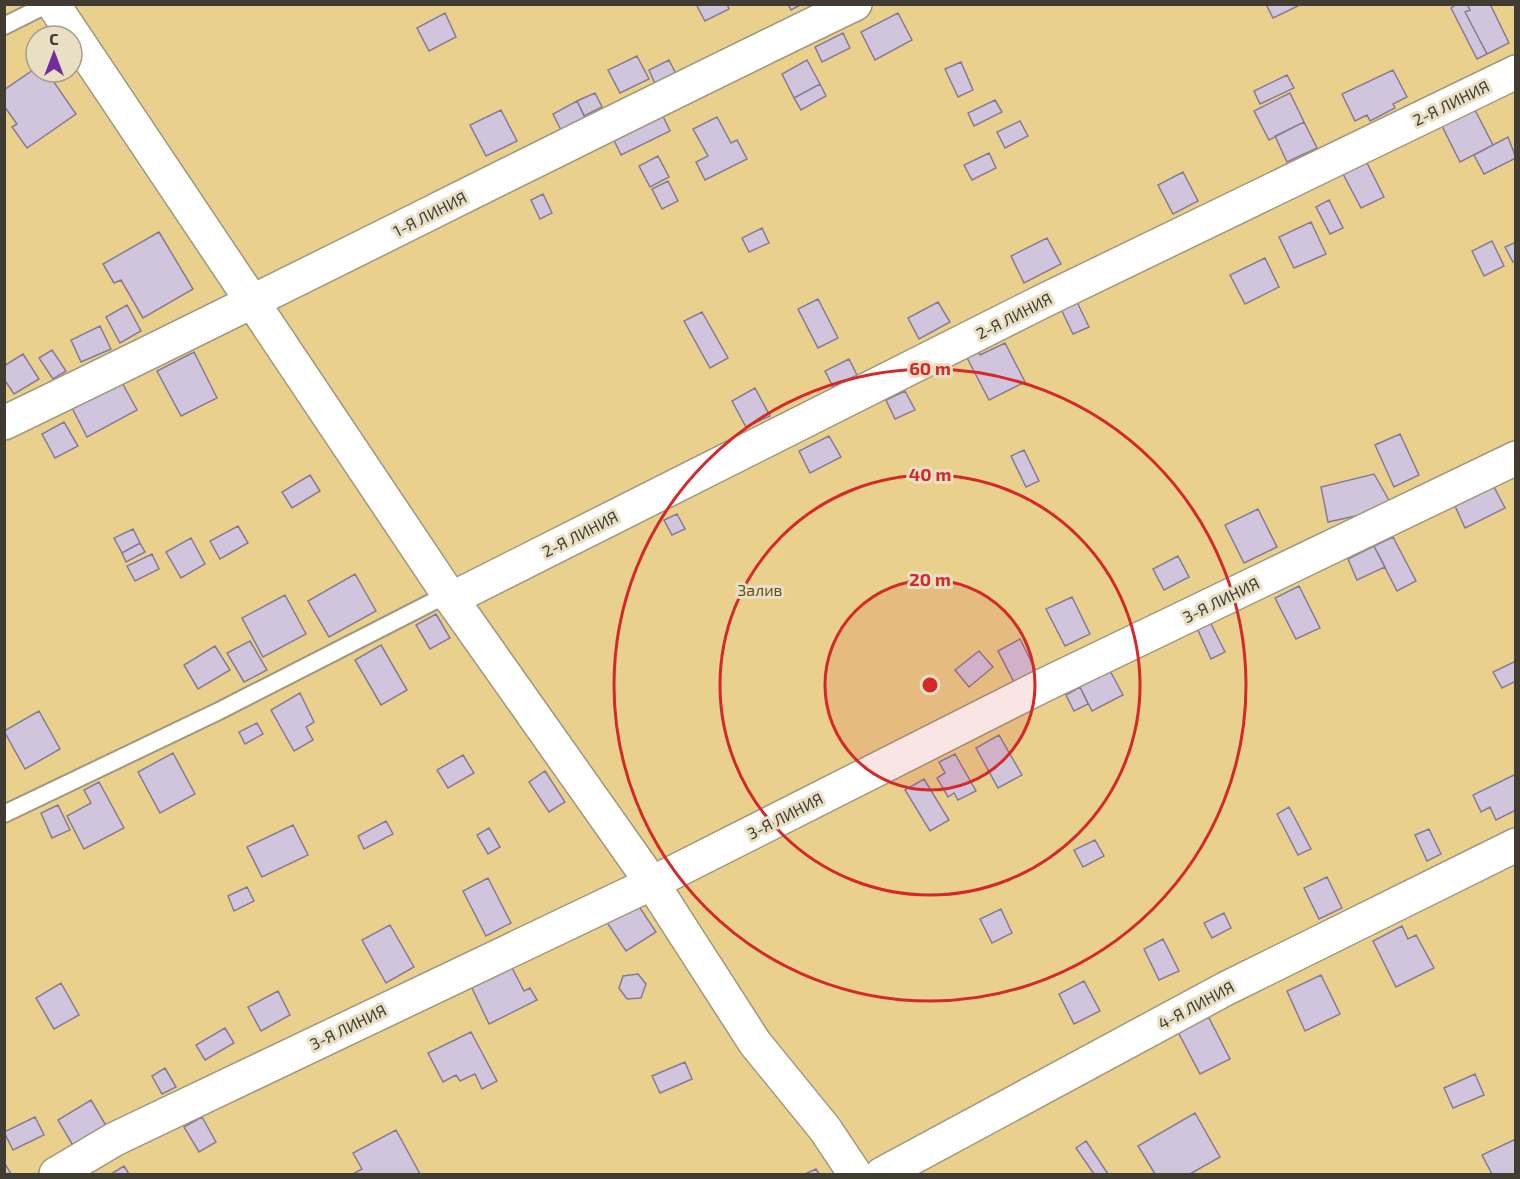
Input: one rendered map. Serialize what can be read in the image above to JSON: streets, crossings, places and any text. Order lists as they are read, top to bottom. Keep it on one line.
{"streets":{"street":["2-Я ЛИНИЯ","1-Я ЛИНИЯ","3-Я ЛИНИЯ","4-Я ЛИНИЯ"]},"parks":["Залив"],"north":"top","rings":["60 m","40 m","20 m"]}
